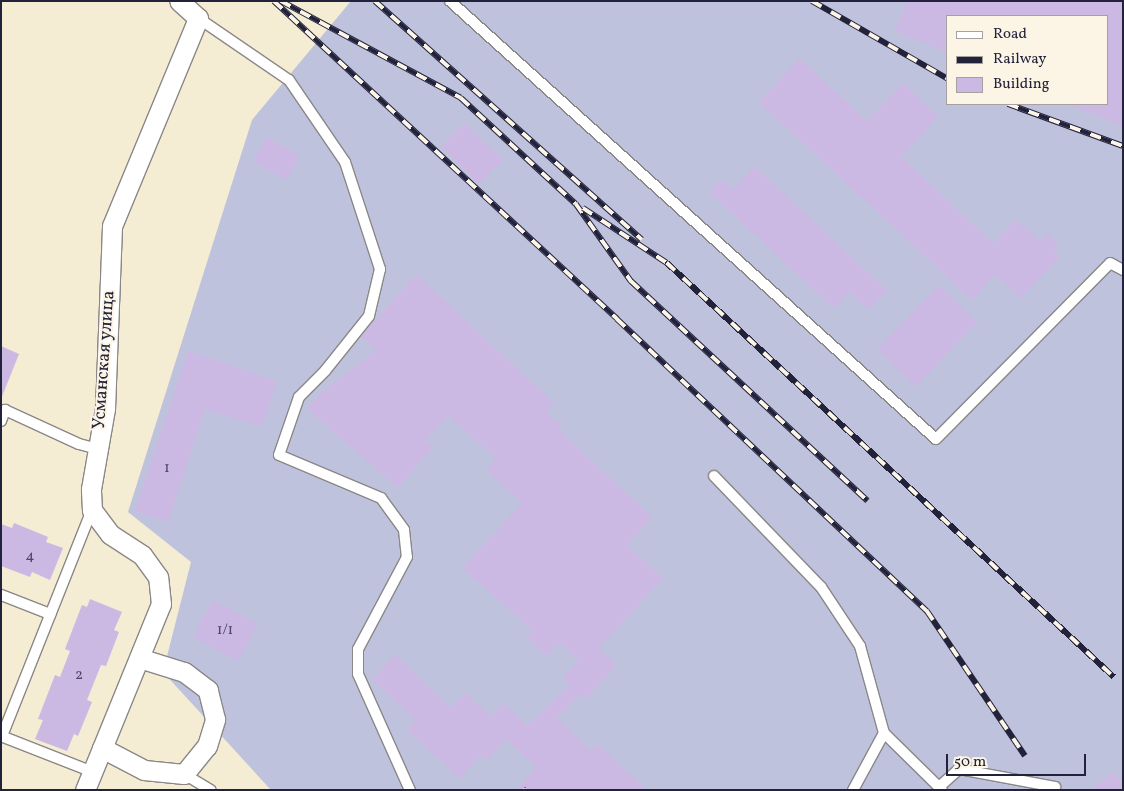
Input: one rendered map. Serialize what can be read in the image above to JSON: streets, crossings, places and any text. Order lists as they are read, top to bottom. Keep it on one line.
{"streets":{"street":["Усманская улица"]},"house_numbers":["1","4","1/1","2"],"legend":["Road","Railway","Building"],"scale_bar":"50 m"}
